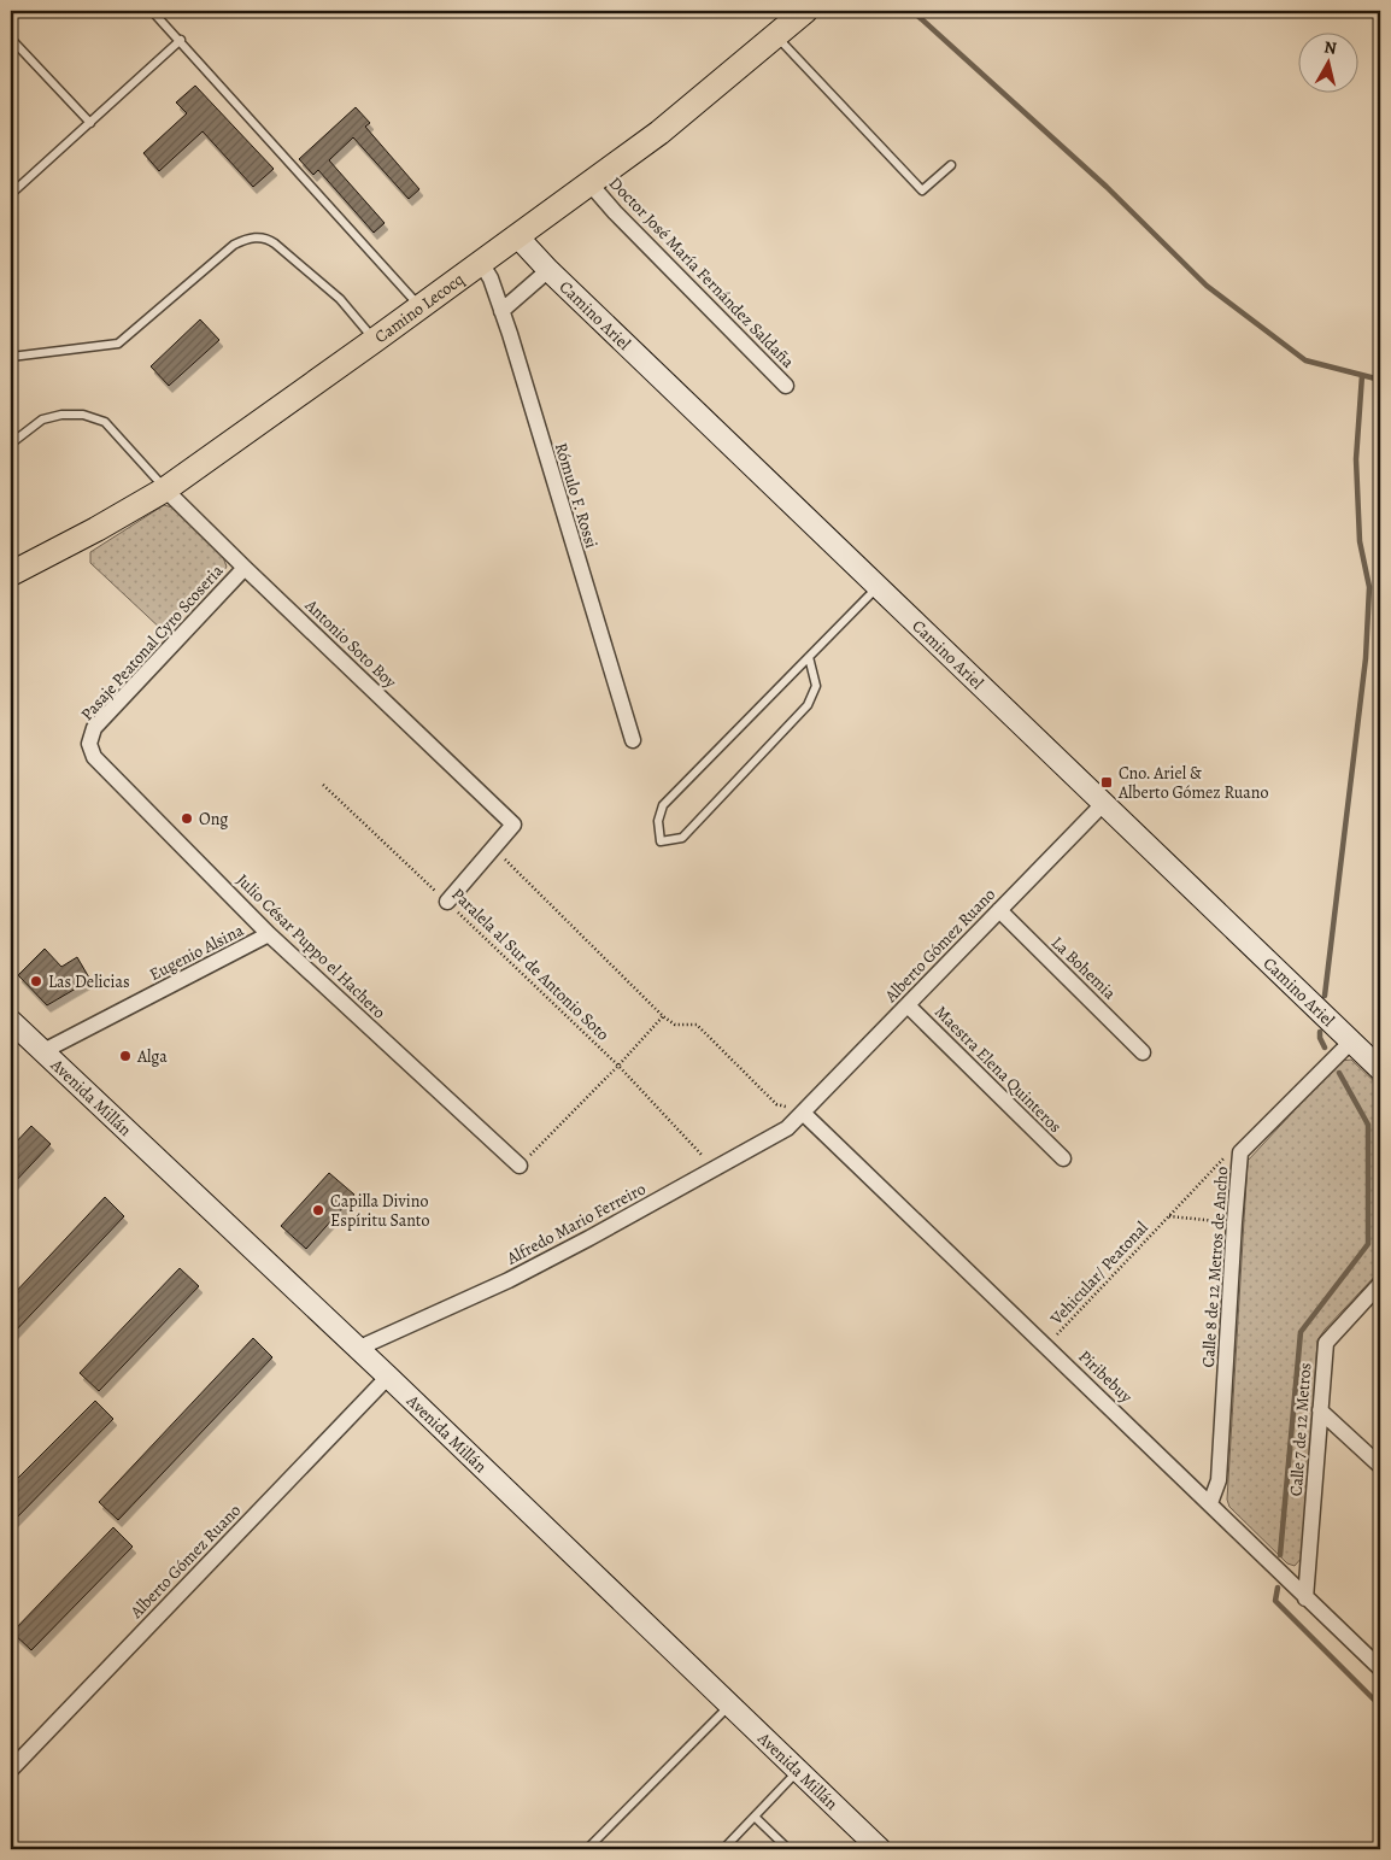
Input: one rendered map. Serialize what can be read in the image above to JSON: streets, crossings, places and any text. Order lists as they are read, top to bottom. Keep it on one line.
{"streets":{"main road":["Camino Lecocq"],"street":["Doctor José María Fernández Saldaña","Camino Ariel","Rómulo F. Rossi","Pasaje Peatonal Cyro Scoseria","Antonio Soto Boy","Alberto Gómez Ruano","Julio César Puppo el Hachero","Eugenio Alsina","La Bohemia","Maestra Elena Quinteros","Avenida Millán","Alfredo Mario Ferreiro","Calle 8 de 12 Metros de Ancho","Piribebuy","Calle 7 de 12 Metros"],"path":["Paralela al Sur de Antonio Soto","Vehicular/ Peatonal"]},"crossings":[["Doctor José María Fernández Saldaña","Camino Lecocq"],["Camino Lecocq","Camino Ariel"],["Camino Lecocq","Rómulo F. Rossi"],["Camino Lecocq","Antonio Soto Boy"],["Camino Ariel","Alberto Gómez Ruano"],["Camino Ariel","Calle 8 de 12 Metros de Ancho"],["Pasaje Peatonal Cyro Scoseria","Antonio Soto Boy"],["Pasaje Peatonal Cyro Scoseria","Julio César Puppo el Hachero"],["Alberto Gómez Ruano","La Bohemia"],["Alberto Gómez Ruano","Maestra Elena Quinteros"],["Alberto Gómez Ruano","Avenida Millán"],["Alberto Gómez Ruano","Alfredo Mario Ferreiro"],["Alberto Gómez Ruano","Piribebuy"],["Julio César Puppo el Hachero","Eugenio Alsina"],["Eugenio Alsina","Avenida Millán"],["Paralela al Sur de Antonio Soto","Alfredo Mario Ferreiro"],["Avenida Millán","Alfredo Mario Ferreiro"],["Alfredo Mario Ferreiro","Piribebuy"],["Calle 8 de 12 Metros de Ancho","Vehicular/ Peatonal"],["Calle 8 de 12 Metros de Ancho","Piribebuy"],["Vehicular/ Peatonal","Piribebuy"],["Piribebuy","Calle 7 de 12 Metros"]],"places":{"transit":["Cno. Ariel & Alberto Gómez Ruano"],"other":["Ong","Las Delicias","Alga","Capilla Divino Espíritu Santo"]},"north":"top"}
